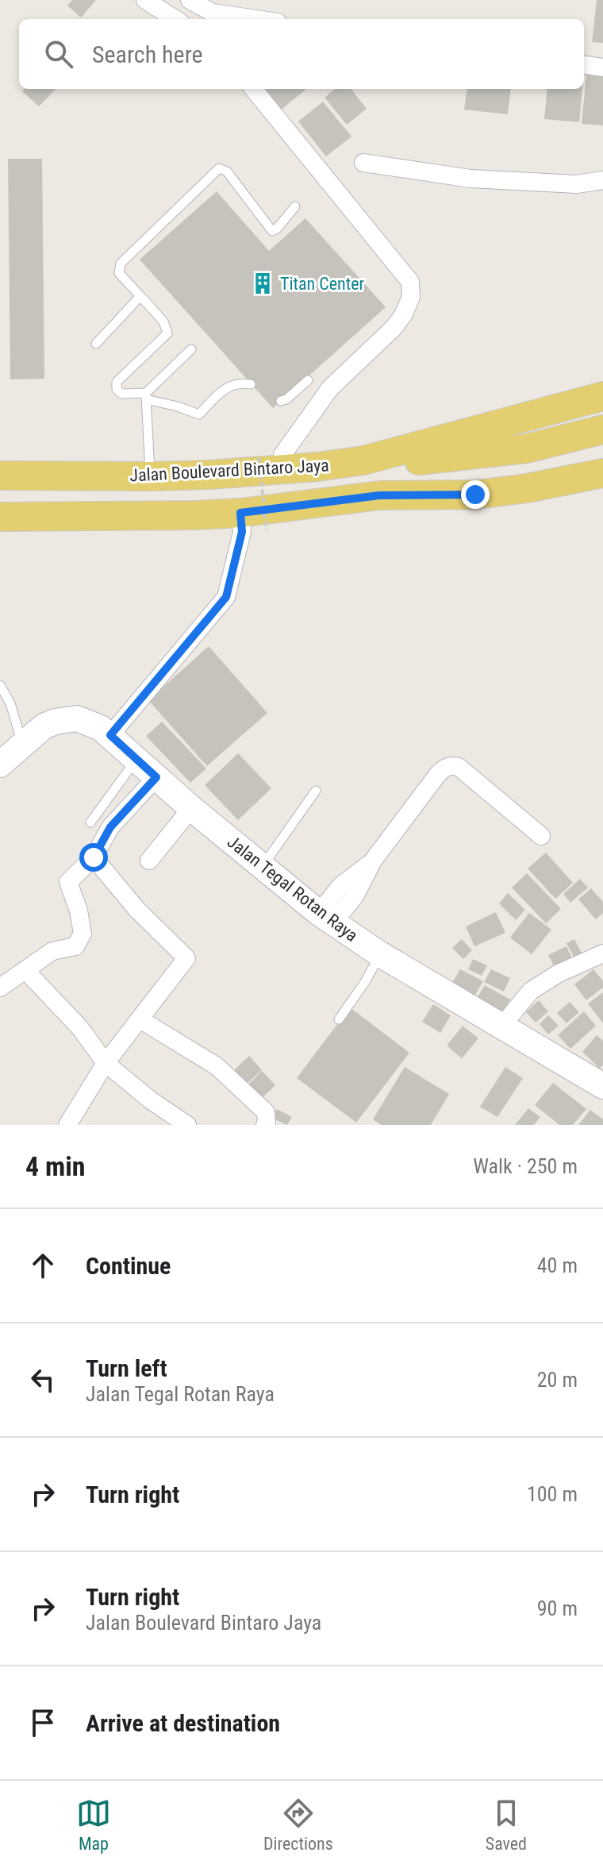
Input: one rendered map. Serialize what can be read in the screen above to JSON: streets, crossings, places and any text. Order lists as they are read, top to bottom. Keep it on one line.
{"streets":{"main road":["Jalan Boulevard Bintaro Jaya","Jalan Tegal Rotan Raya"]},"places":{"building":["Titan Center"]},"page":{"search":"Search here","heading":["4 min","Walk · 250 m"],"list":[["Continue","40 m"],["Turn left","Jalan Tegal Rotan Raya","20 m"],["Turn right","100 m"],["Turn right","Jalan Boulevard Bintaro Jaya","90 m"],"Arrive at destination"],"nav":["Map","Directions","Saved"]}}
